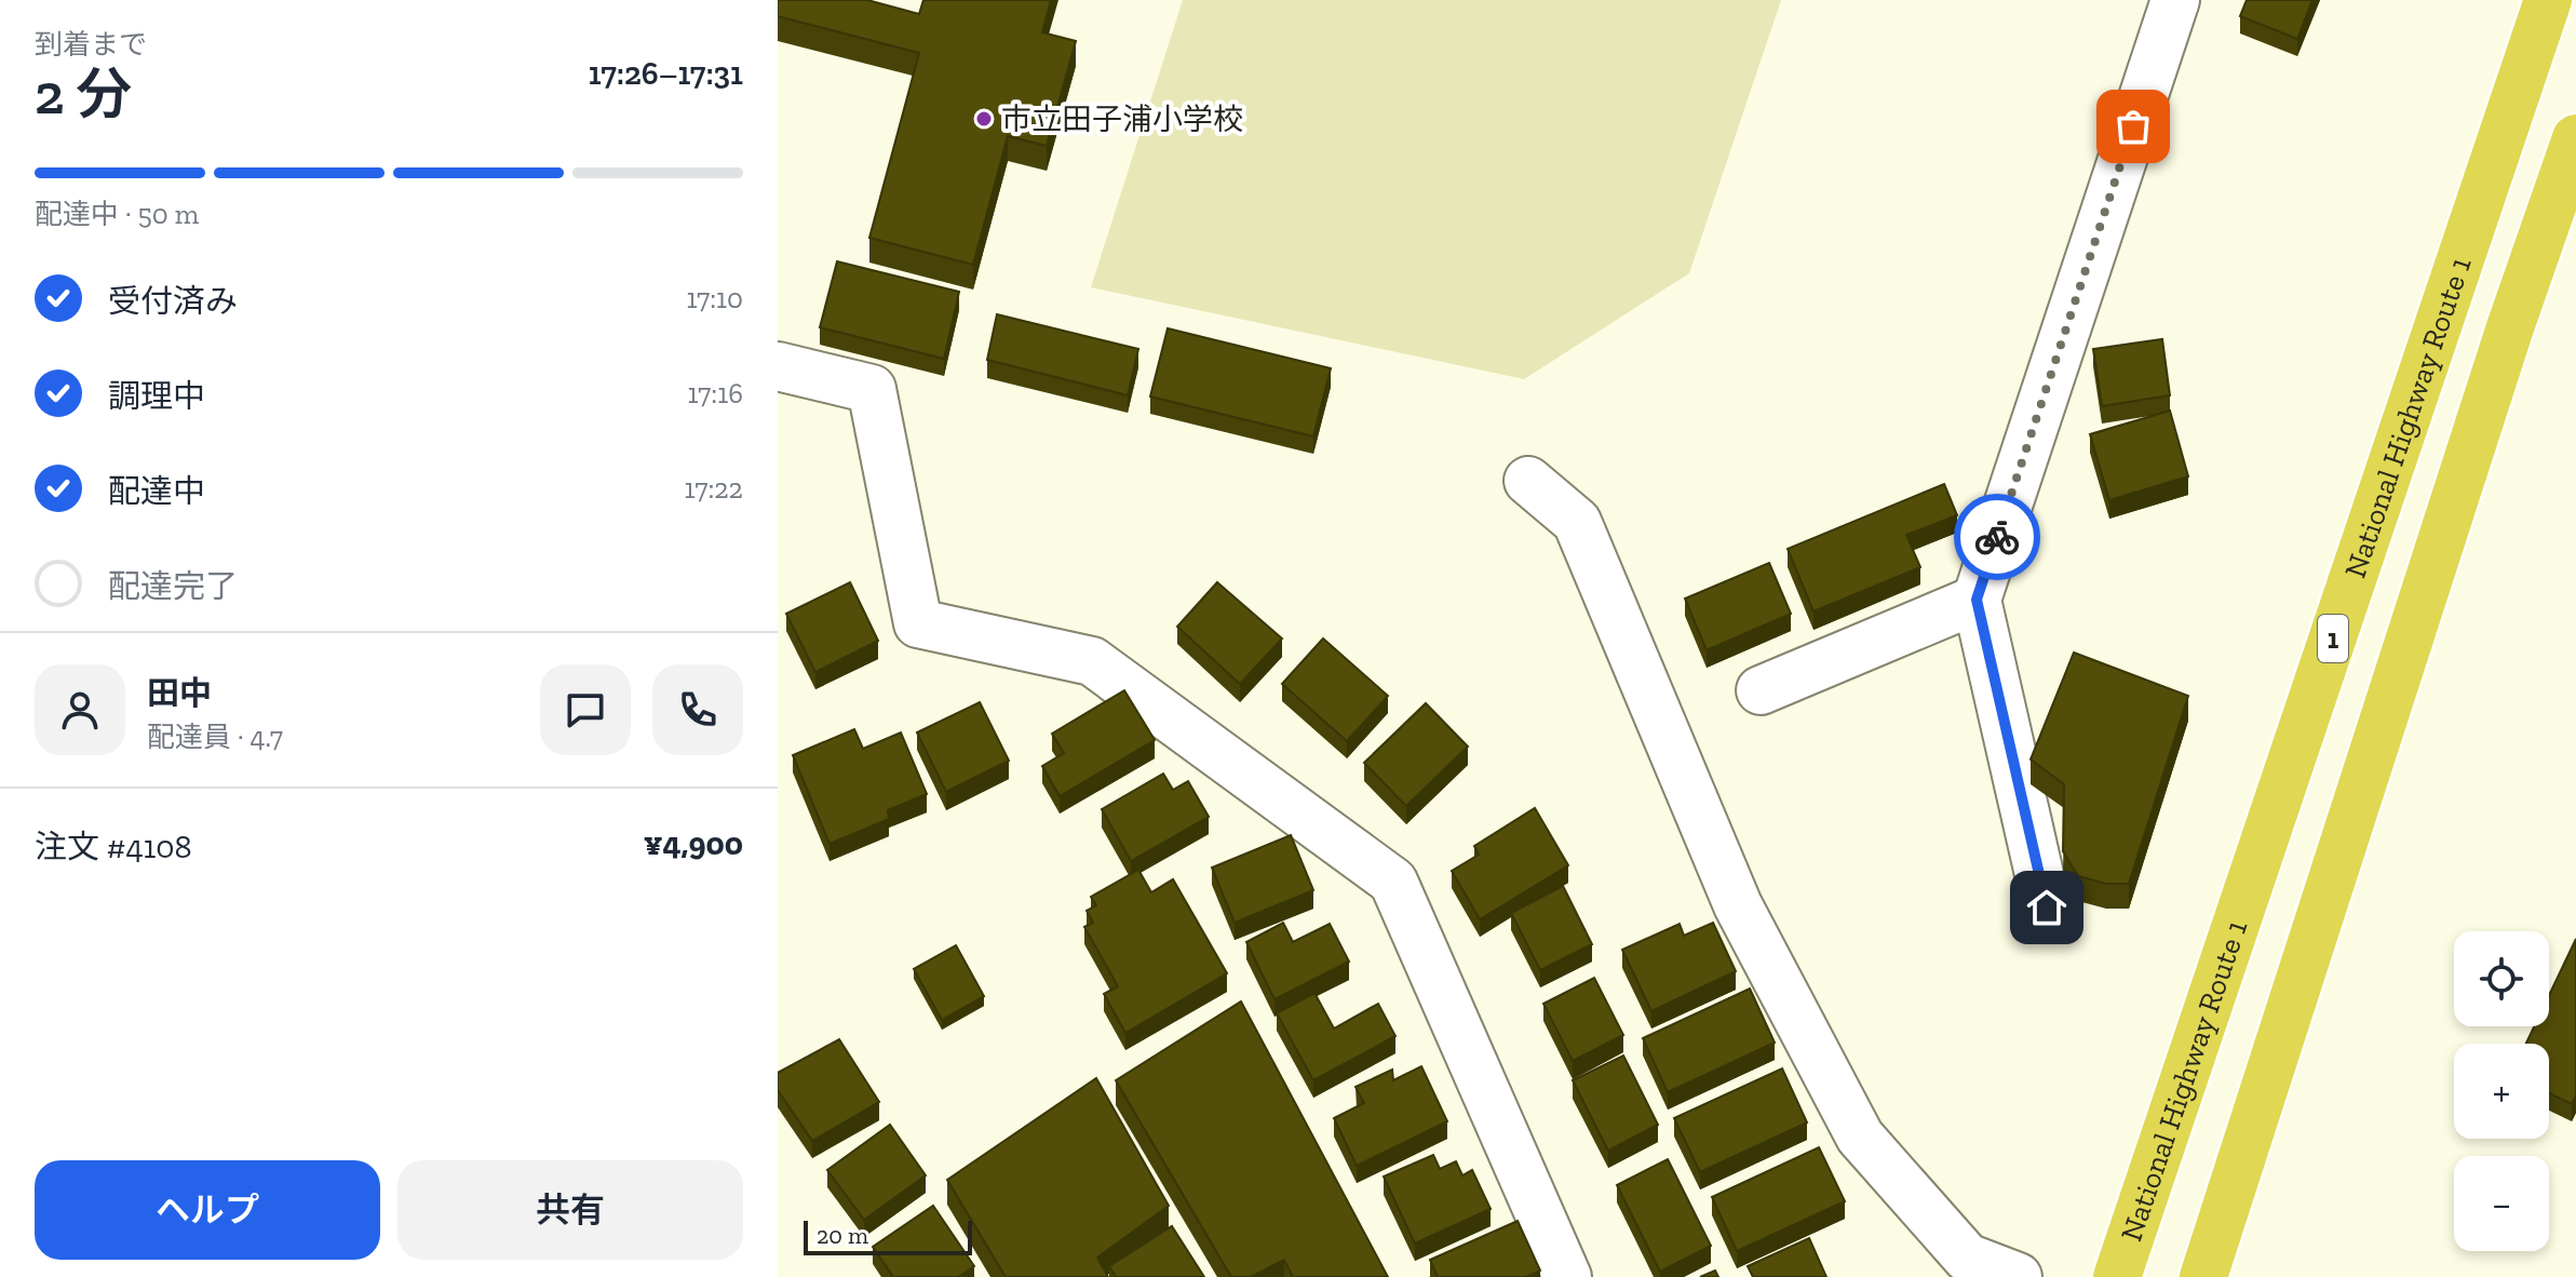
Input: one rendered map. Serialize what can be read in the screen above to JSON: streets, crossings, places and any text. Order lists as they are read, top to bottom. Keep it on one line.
{"streets":{"highway":["National Highway Route 1","1"]},"places":["市立田子浦小学校"],"scale_bar":"20 m","page":{"heading":["2 分","到着まで","17:26–17:31"],"panel":["田中","配達員 · 4.7","注文 #4108","¥4,900"],"bar":"配達中 · 50 m","list":[["受付済み","17:10"],["調理中","17:16"],["配達中","17:22"],"配達完了"],"map_buttons":["+","−"],"buttons":["ヘルプ","共有"],"scale":"20 m"}}
